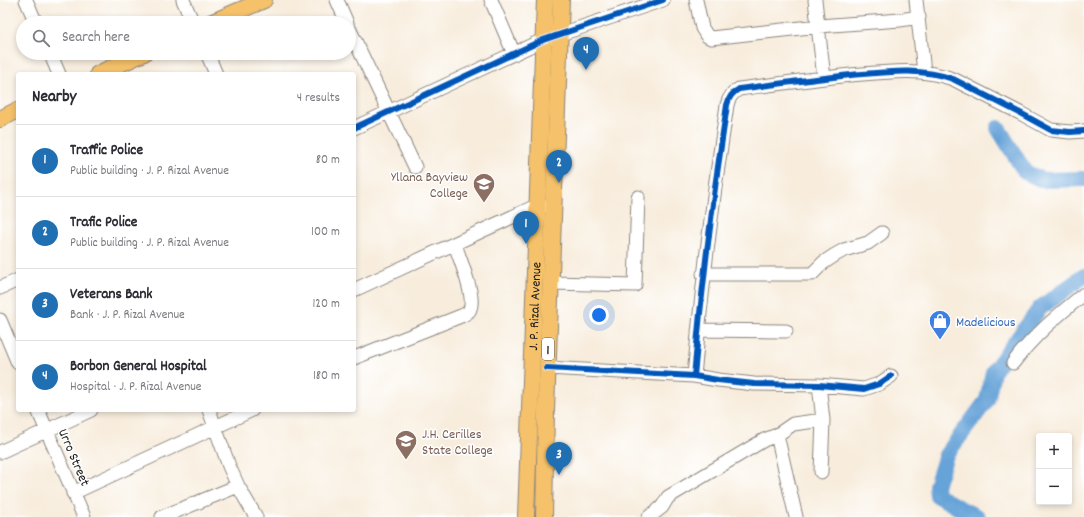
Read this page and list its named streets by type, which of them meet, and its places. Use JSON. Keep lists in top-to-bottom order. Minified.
{"streets":{"main road":["J. P. Rizal Avenue","1"],"street":["Urro Street"]},"places":{"school or university":["Yllana Bayview College","J.H. Cerilles State College"],"shop":["Madelicious"]},"page":{"search":"Search here","pins":["4","2","1","3"],"heading":["Nearby","4 results"],"list":[{"mark":"1","name":"Traffic Police","note":"Public building · J. P. Rizal Avenue","value":"80 m"},{"mark":"2","name":"Trafic Police","note":"Public building · J. P. Rizal Avenue","value":"100 m"},{"mark":"3","name":"Veterans Bank","note":"Bank · J. P. Rizal Avenue","value":"120 m"},{"mark":"4","name":"Borbon General Hospital","note":"Hospital · J. P. Rizal Avenue","value":"180 m"}],"map_buttons":["+","−"]}}
